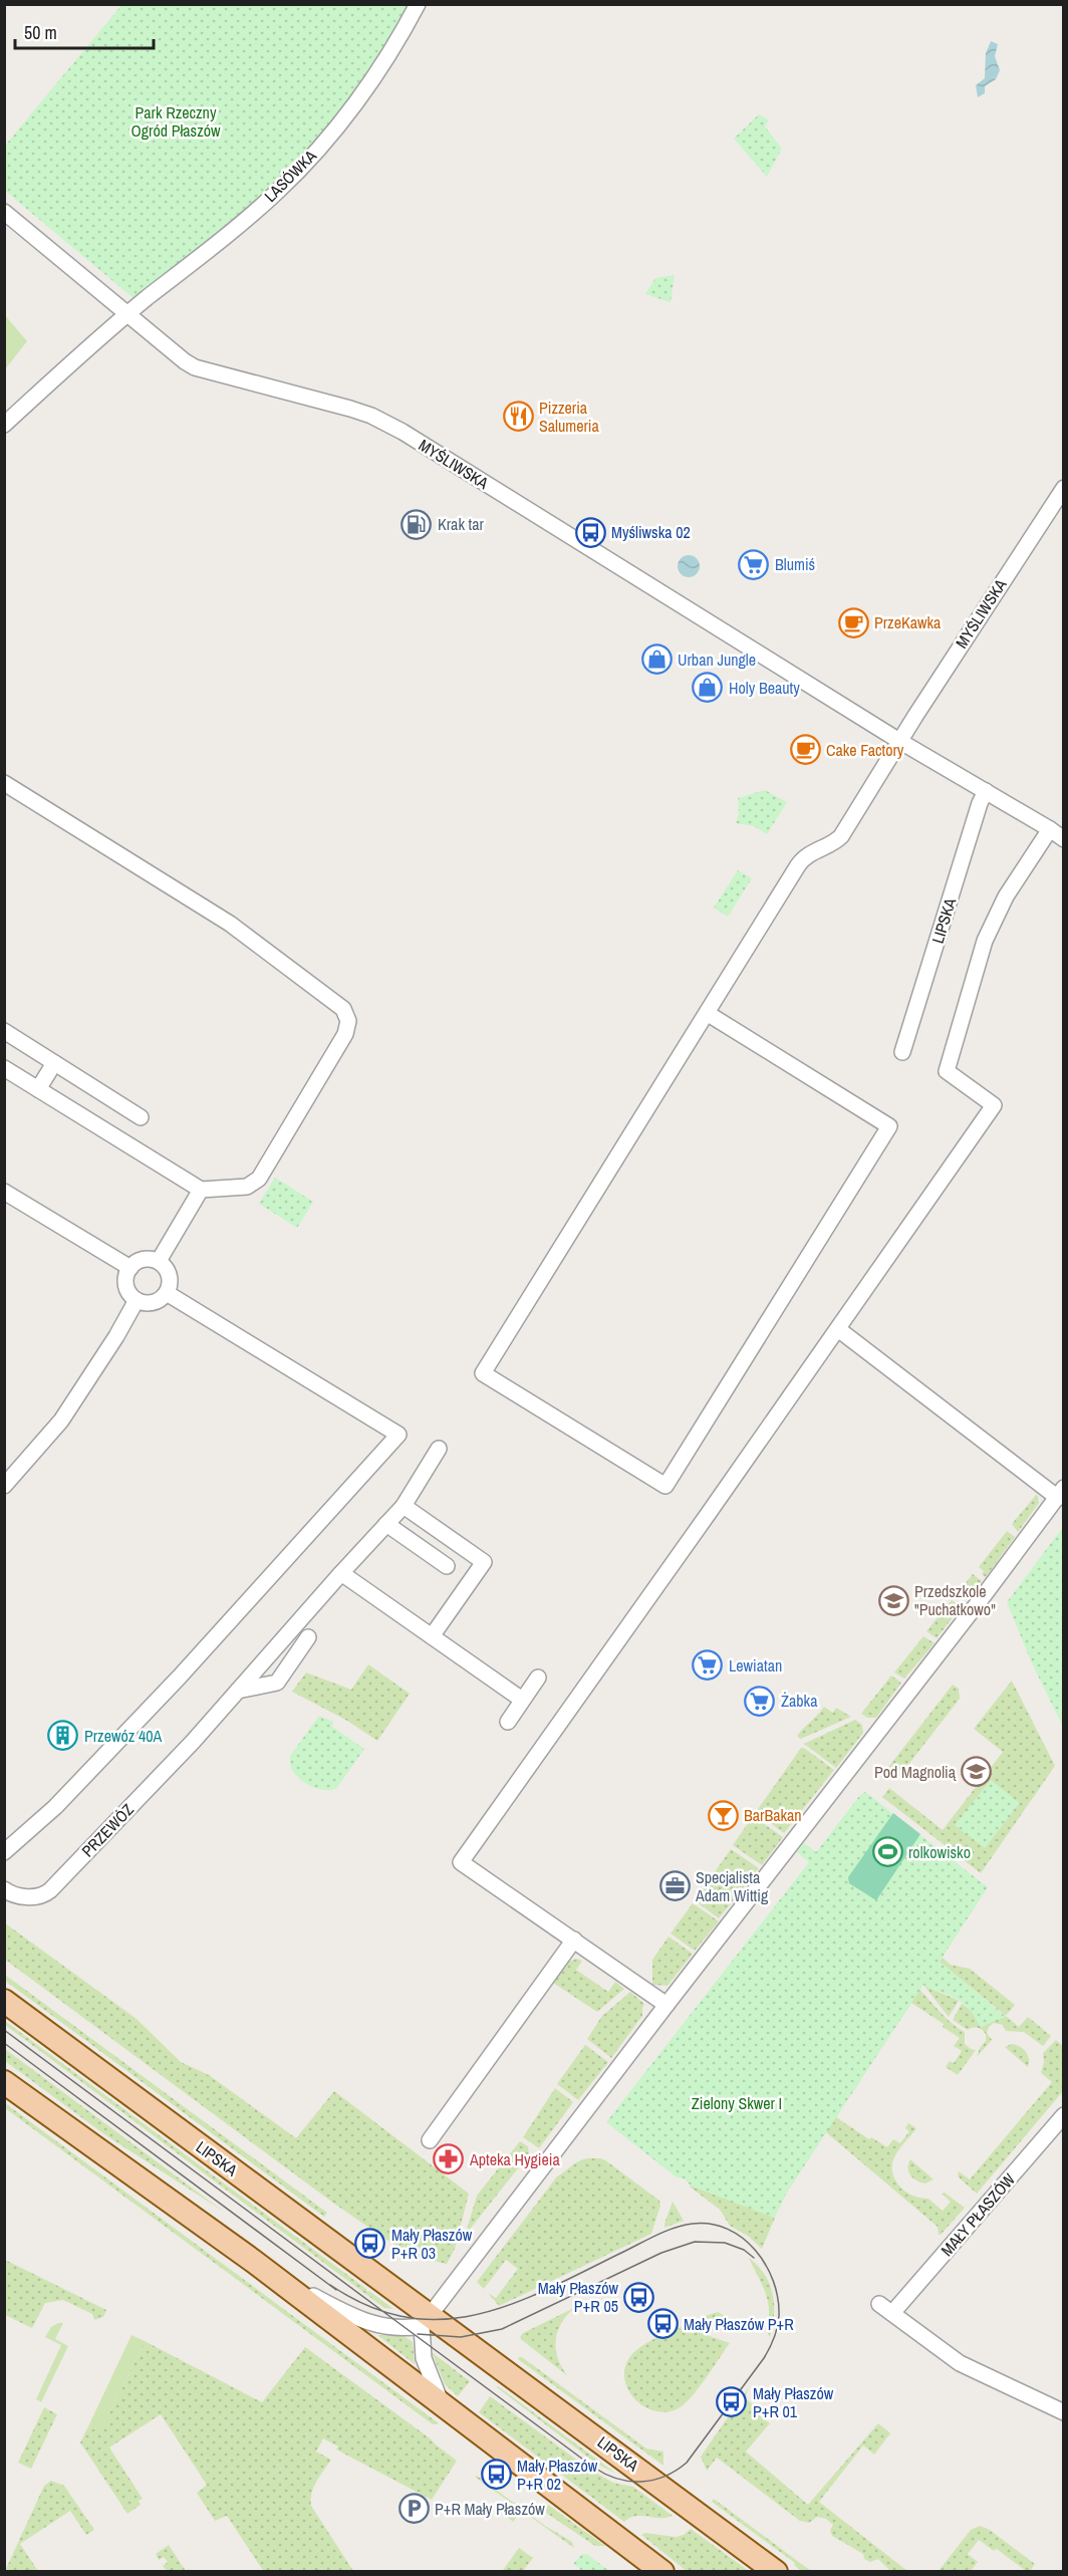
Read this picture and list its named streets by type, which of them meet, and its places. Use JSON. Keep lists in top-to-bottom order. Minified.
{"streets":{"main road":["LIPSKA"],"street":["LASÓWKA","MYŚLIWSKA","PRZEWÓZ","MAŁY PŁASZÓW"]},"crossings":[["LASÓWKA","MYŚLIWSKA"],["MYŚLIWSKA","LIPSKA"]],"parks":["Park Rzeczny Ogród Płaszów","Zielony Skwer I"],"places":{"restaurant":["Pizzeria Salumeria"],"fuel station":["Krak tar"],"bus stop":["Myśliwska 02","Mały Płaszów P+R 03","Mały Płaszów P+R 05","Mały Płaszów P+R","Mały Płaszów P+R 01","Mały Płaszów P+R 02"],"supermarket":["Blumiś","Lewiatan","Żabka"],"cafe":["PrzeKawka","Cake Factory"],"shop":["Urban Jungle","Holy Beauty"],"school or university":["Przedszkole \"Puchatkowo\"","Pod Magnolią"],"building":["Przewóz 40A"],"bar":["BarBakan"],"sports":["rolkowisko"],"office":["Specjalista Adam Wittig"],"pharmacy":["Apteka Hygieia"],"parking":["P+R Mały Płaszów"]},"scale_bar":"50 m"}
